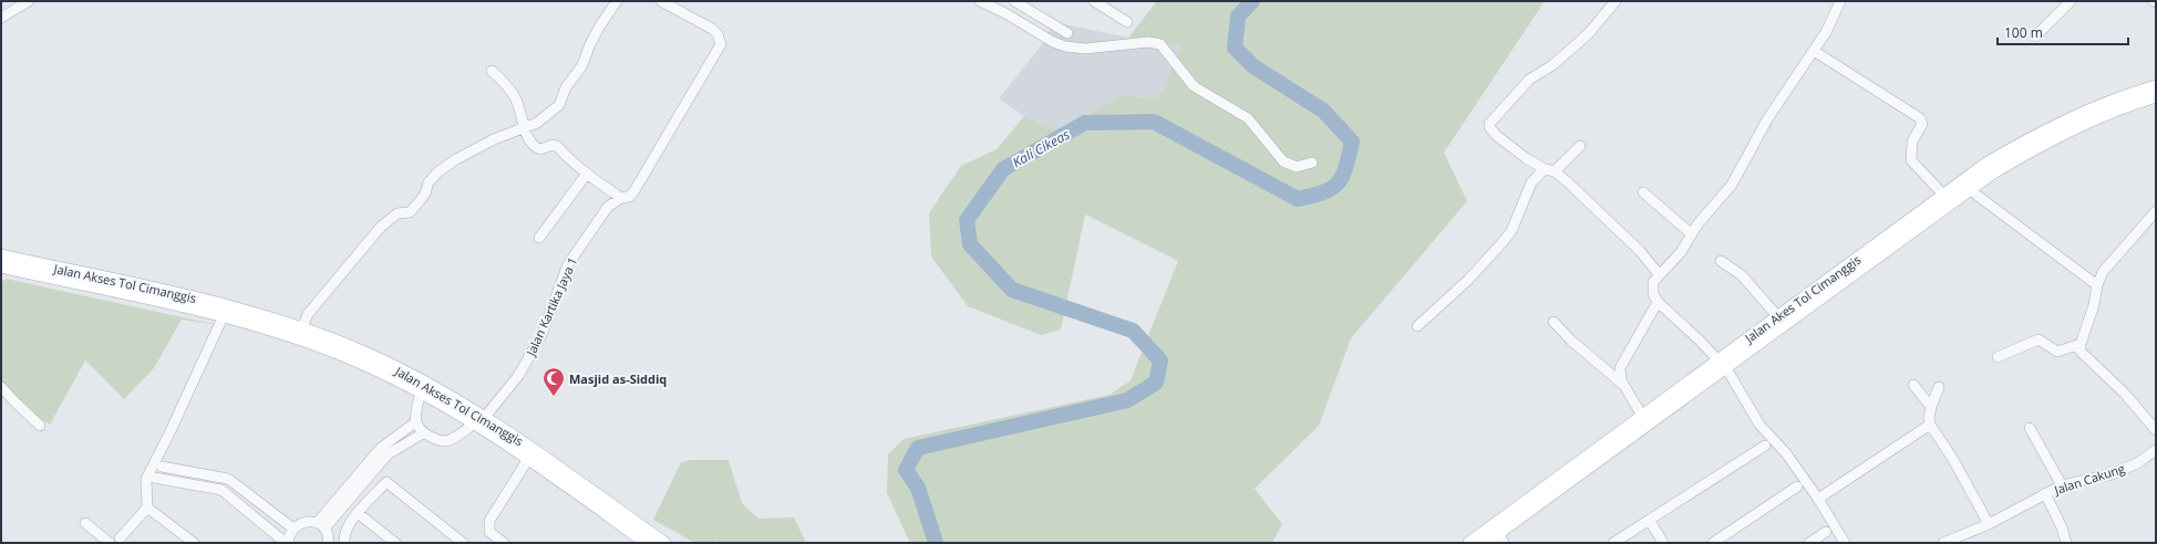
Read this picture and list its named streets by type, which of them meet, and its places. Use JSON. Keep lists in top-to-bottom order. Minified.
{"streets":{"main road":["Jalan Akses Tol Cimanggis","Jalan Akes Tol Cimanggis"],"street":["Jalan Kartika Jaya 1","Jalan Cakung"]},"crossings":[["Jalan Akses Tol Cimanggis","Jalan Kartika Jaya 1"]],"water":["Kali Cikeas"],"places":{"mosque":["Masjid as-Siddiq"]},"scale_bar":"100 m"}
